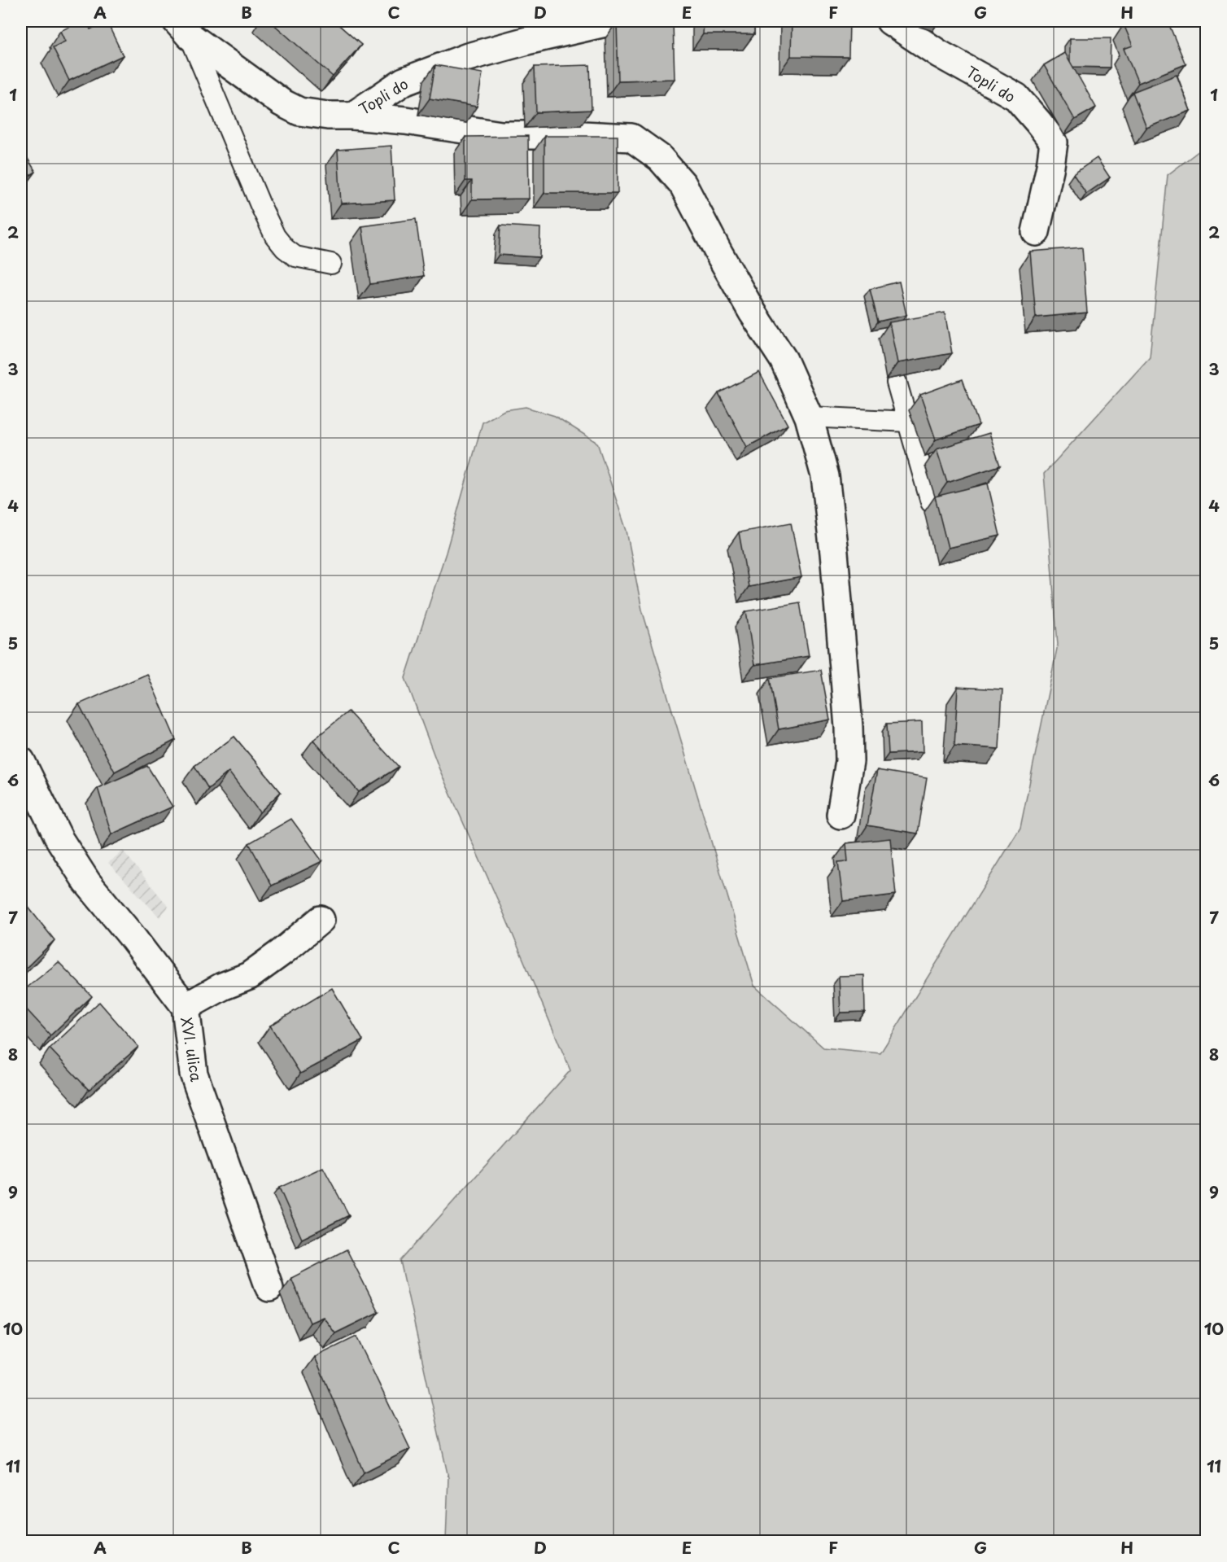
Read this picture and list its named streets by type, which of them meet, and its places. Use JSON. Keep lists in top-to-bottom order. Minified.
{"streets":{"street":["Topli do","XVI. ulica"]},"grid":{"columns":["A","B","C","D","E","F","G","H"],"rows":["1","2","3","4","5","6","7","8","9","10","11"]}}
